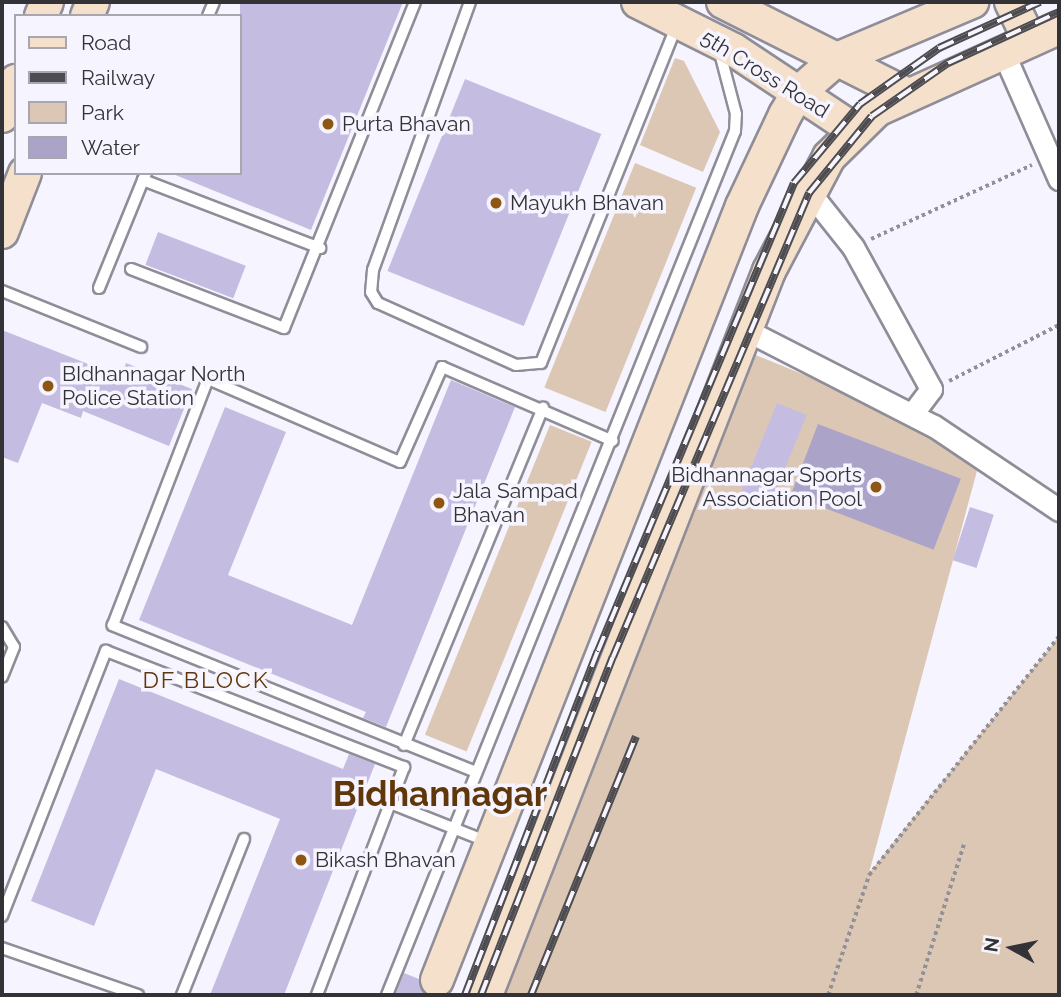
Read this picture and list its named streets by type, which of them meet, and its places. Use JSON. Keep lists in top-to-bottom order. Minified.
{"streets":{"main road":["5th Cross Road"]},"districts":["DF BLOCK","Bidhannagar"],"places":["Purta Bhavan","Mayukh Bhavan","BIdhannagar North Police Station","Bidhannagar Sports Association Pool","Jala Sampad Bhavan","Bikash Bhavan"],"legend":["Road","Railway","Park","Water"],"north":"left"}
